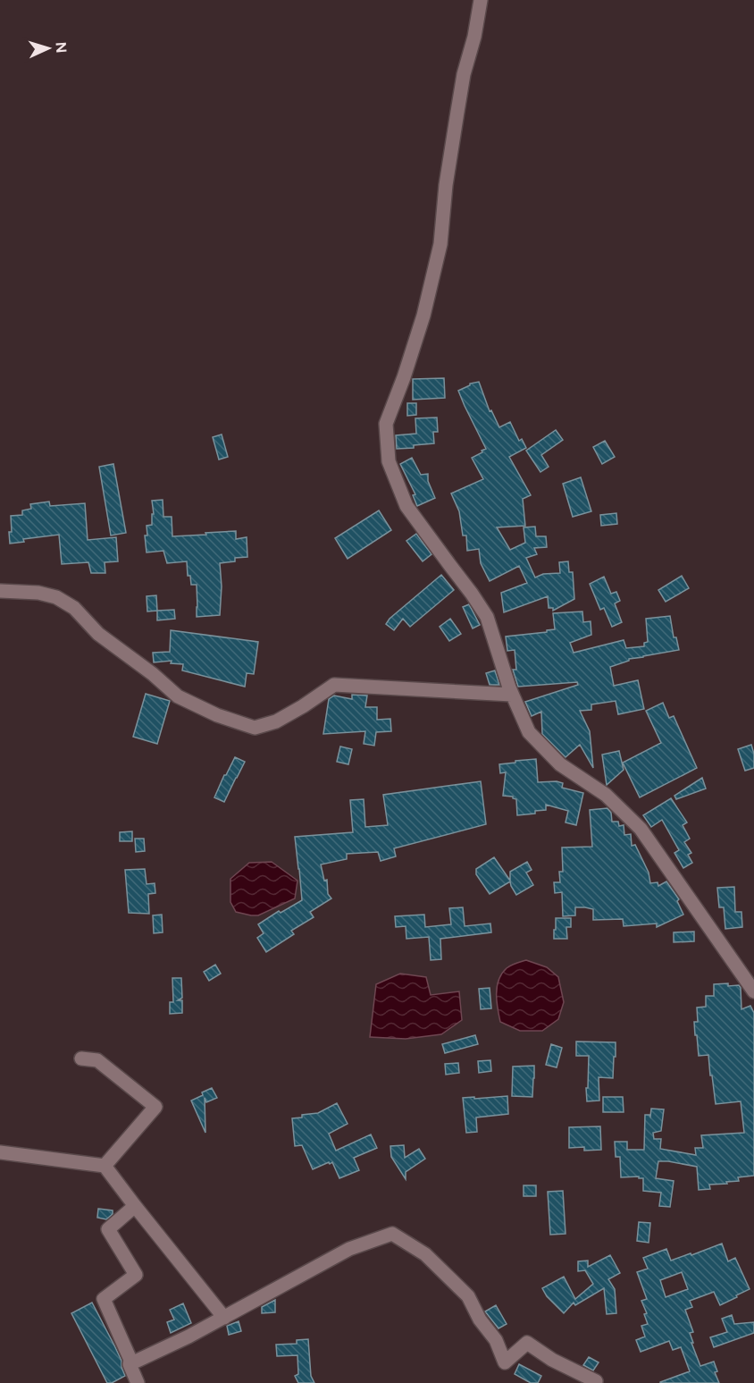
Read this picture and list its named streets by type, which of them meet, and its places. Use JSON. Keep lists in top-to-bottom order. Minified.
{"north":"right"}
